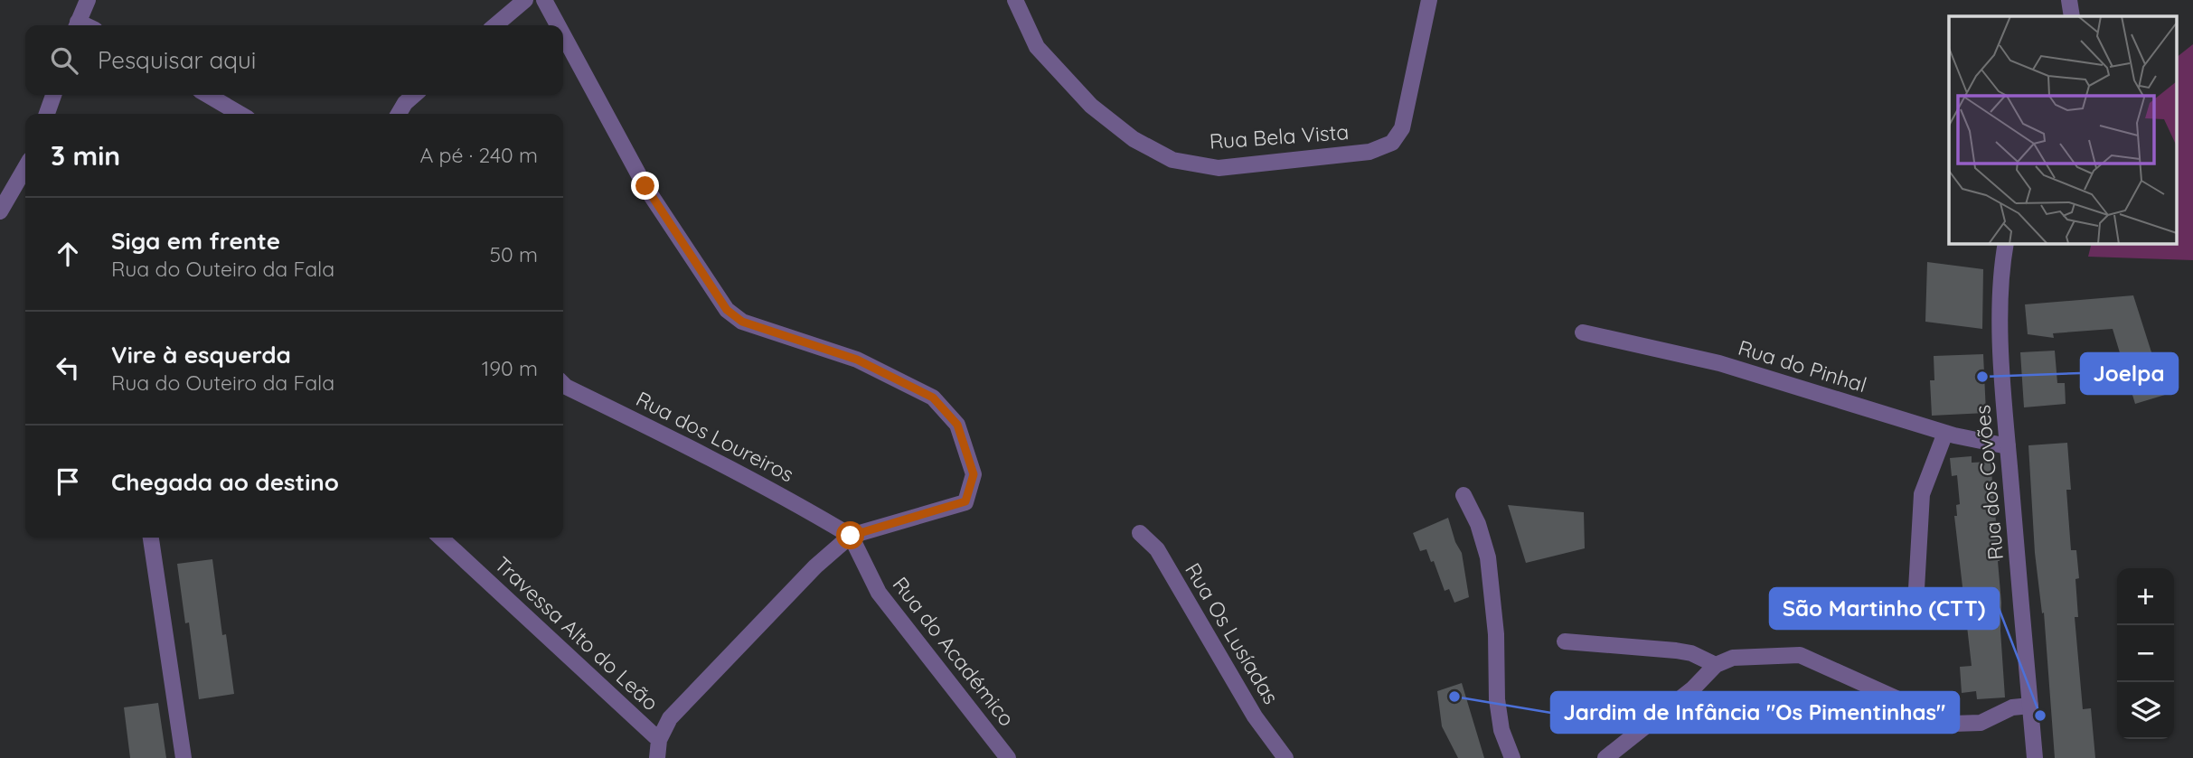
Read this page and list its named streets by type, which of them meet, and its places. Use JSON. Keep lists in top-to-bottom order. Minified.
{"streets":{"street":["Rua Bela Vista","Rua do Pinhal","Rua dos Loureiros","Rua dos Covões","Travessa Alto do Leão","Rua Os Lusíadas","Rua do Académico"]},"crossings":[["Rua do Pinhal","Rua dos Covões"],["Rua dos Loureiros","Rua do Académico"]],"places":["Joelpa","Jardim de Infância \"Os Pimentinhas\"","São Martinho (CTT)"],"page":{"search":"Pesquisar aqui","heading":["3 min","A pé · 240 m"],"list":[["Siga em frente","Rua do Outeiro da Fala","50 m"],["Vire à esquerda","Rua do Outeiro da Fala","190 m"],"Chegada ao destino"],"map_buttons":["+","−"]}}
